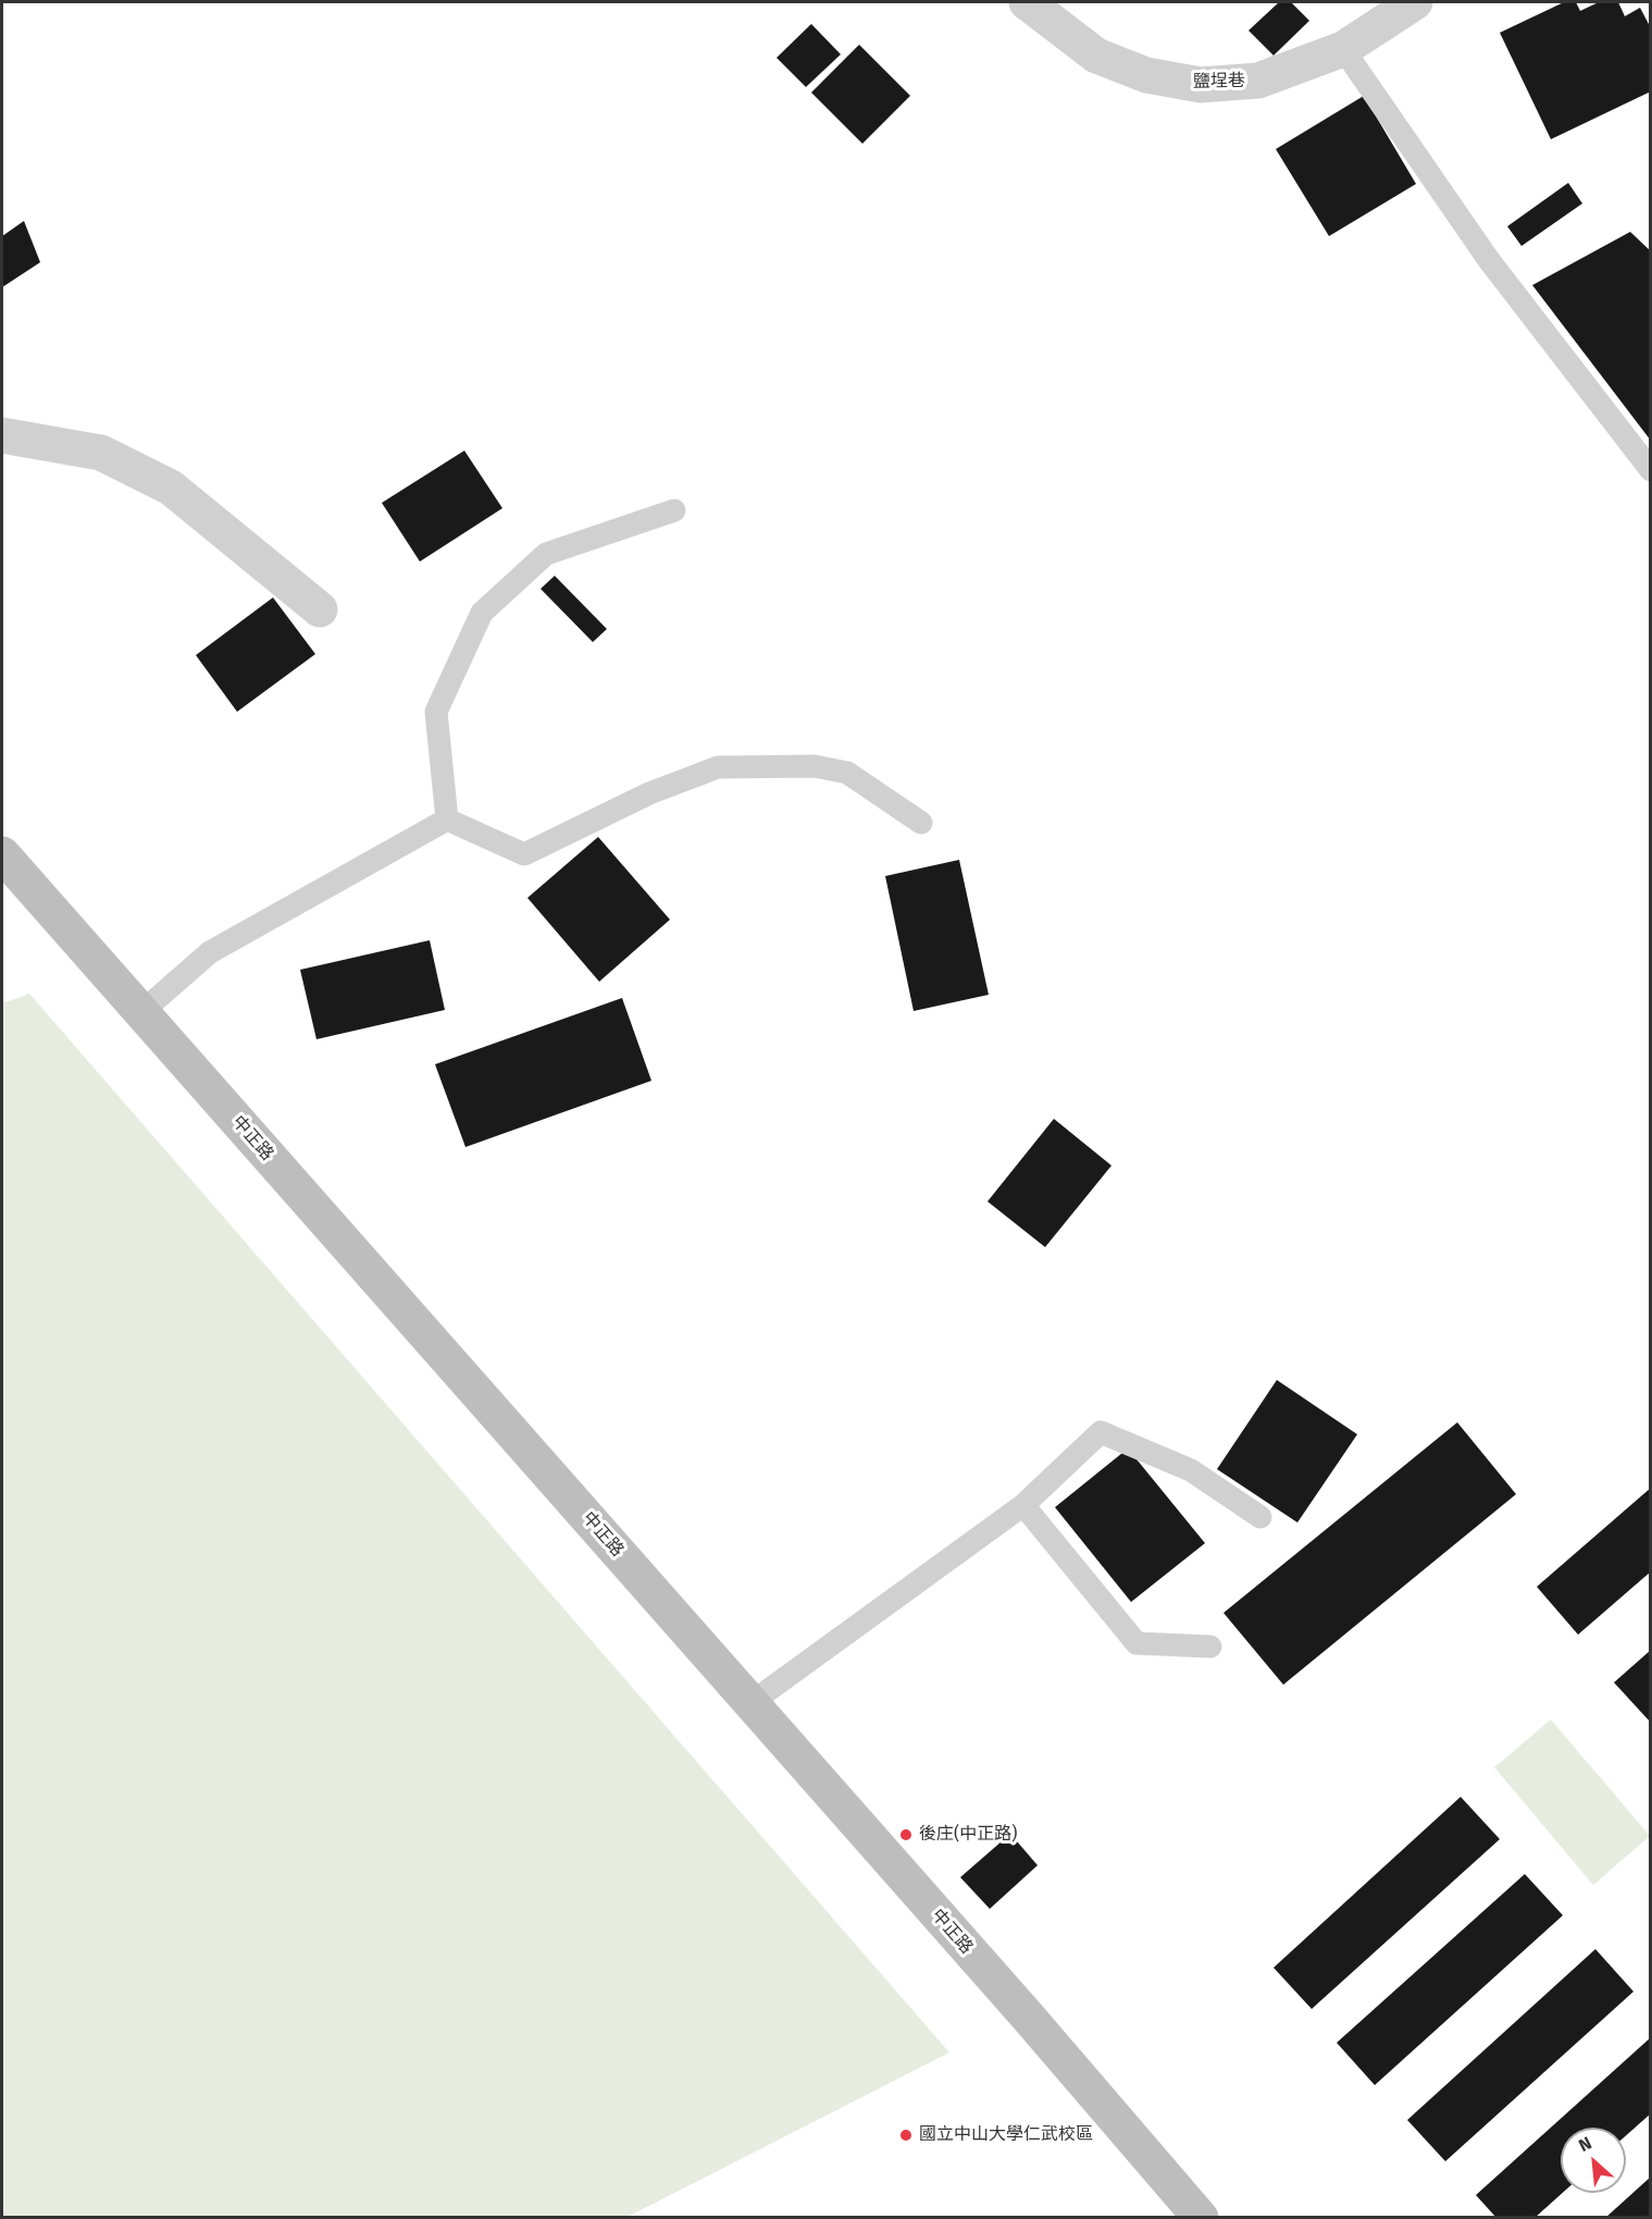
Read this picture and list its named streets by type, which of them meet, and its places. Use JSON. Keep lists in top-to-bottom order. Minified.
{"streets":{"main road":["中正路"],"street":["鹽埕巷"]},"places":["後庄(中正路)","國立中山大學仁武校區"],"north":"top left"}
